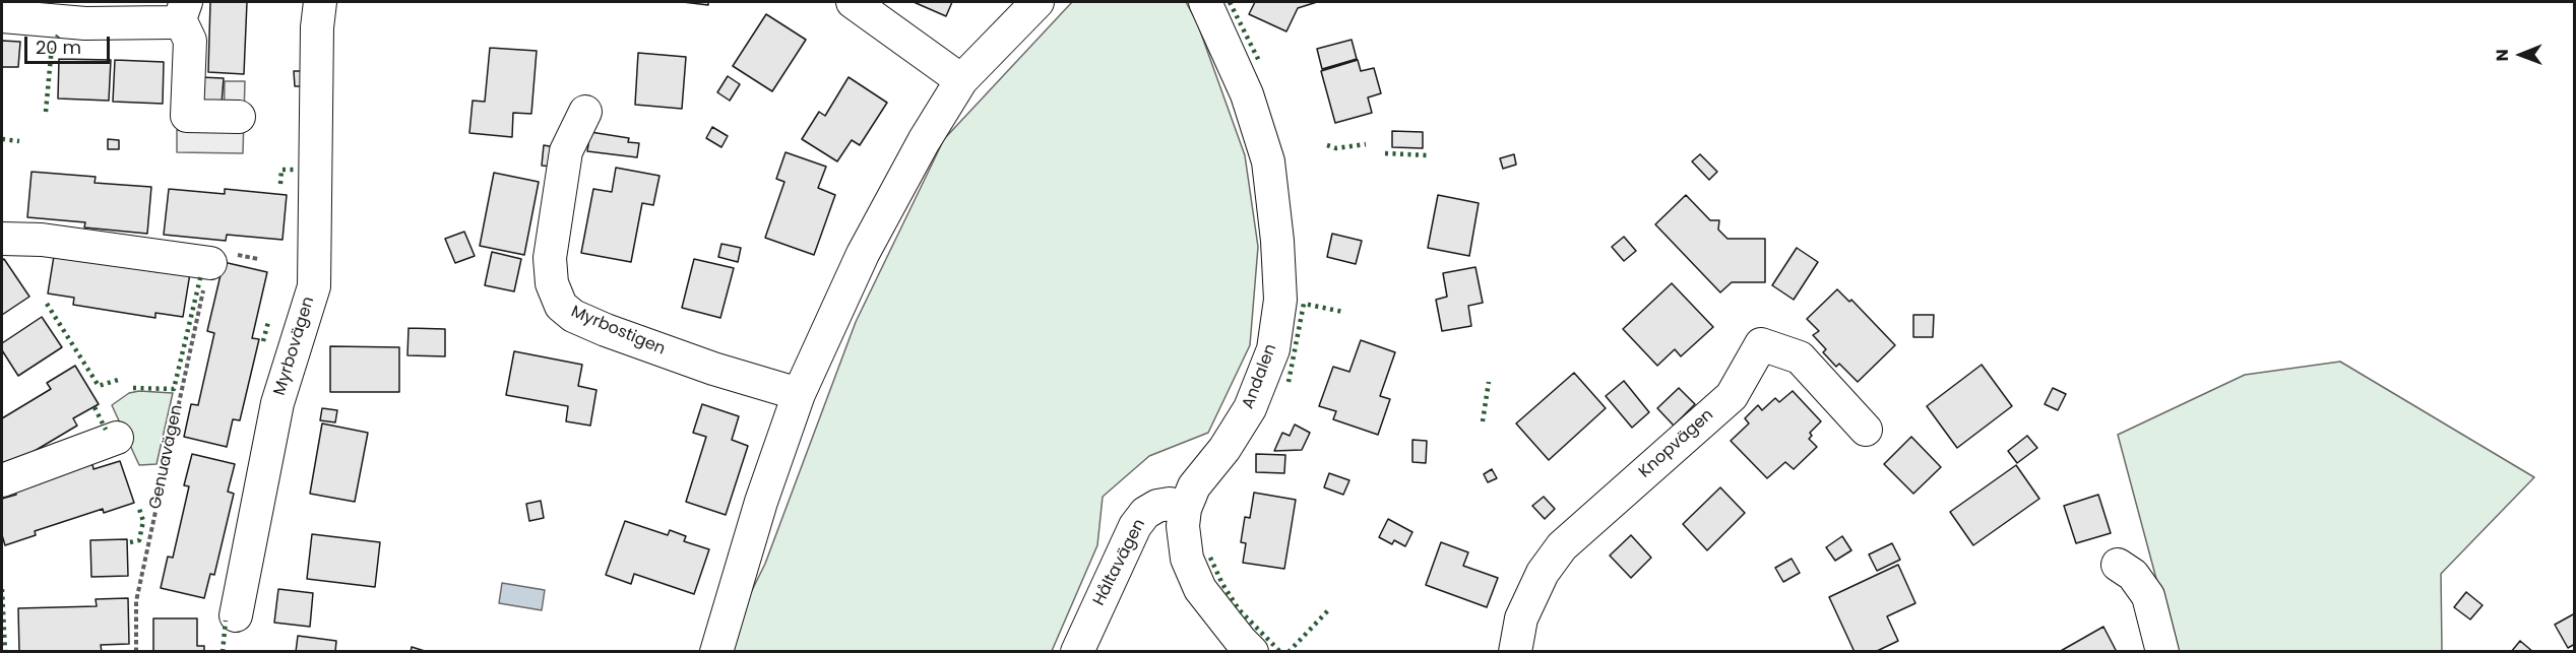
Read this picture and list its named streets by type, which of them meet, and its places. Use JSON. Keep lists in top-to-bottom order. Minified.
{"streets":{"street":["Myrbostigen","Myrbovägen","Andalen","Knopvägen","Håltavägen"],"path":["Genuavägen"]},"crossings":[["Andalen","Håltavägen"]],"scale_bar":"20 m","north":"left"}
